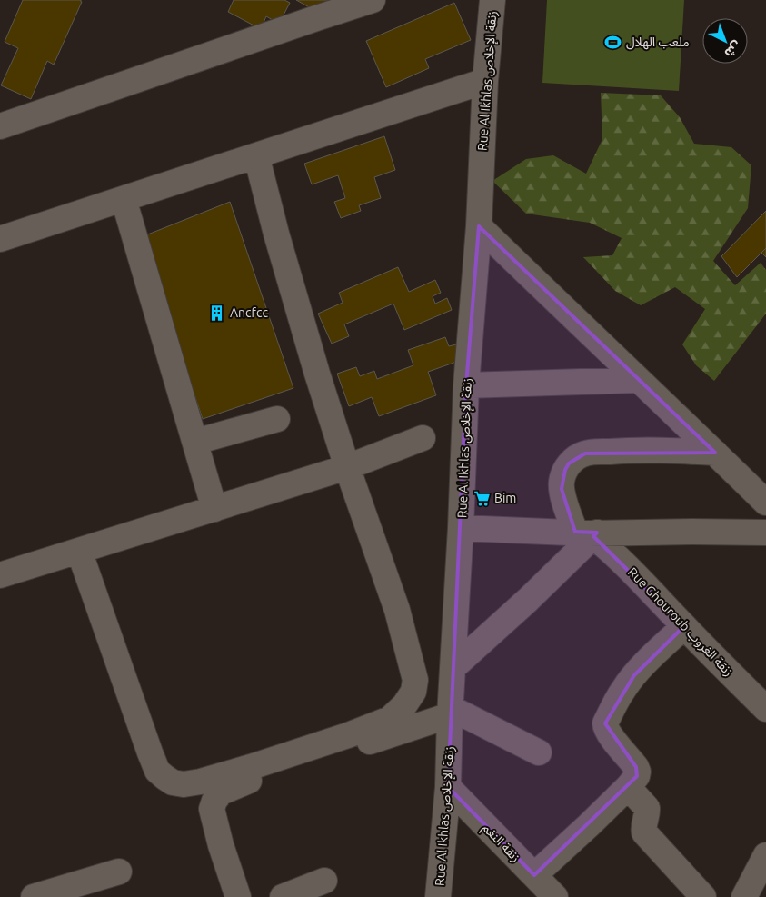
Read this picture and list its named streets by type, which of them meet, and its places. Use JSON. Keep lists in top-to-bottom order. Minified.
{"streets":{"street":["Rue Al Ikhlas زنقة الإخلاص","Rue Ghouroub زنقة الغروب","زنقة النغم"]},"crossings":[["Rue Al Ikhlas زنقة الإخلاص","زنقة النغم"]],"places":{"sports":["ملعب الهلال"],"building":["Ancfcc"],"supermarket":["Bim"]},"north":"bottom right"}
